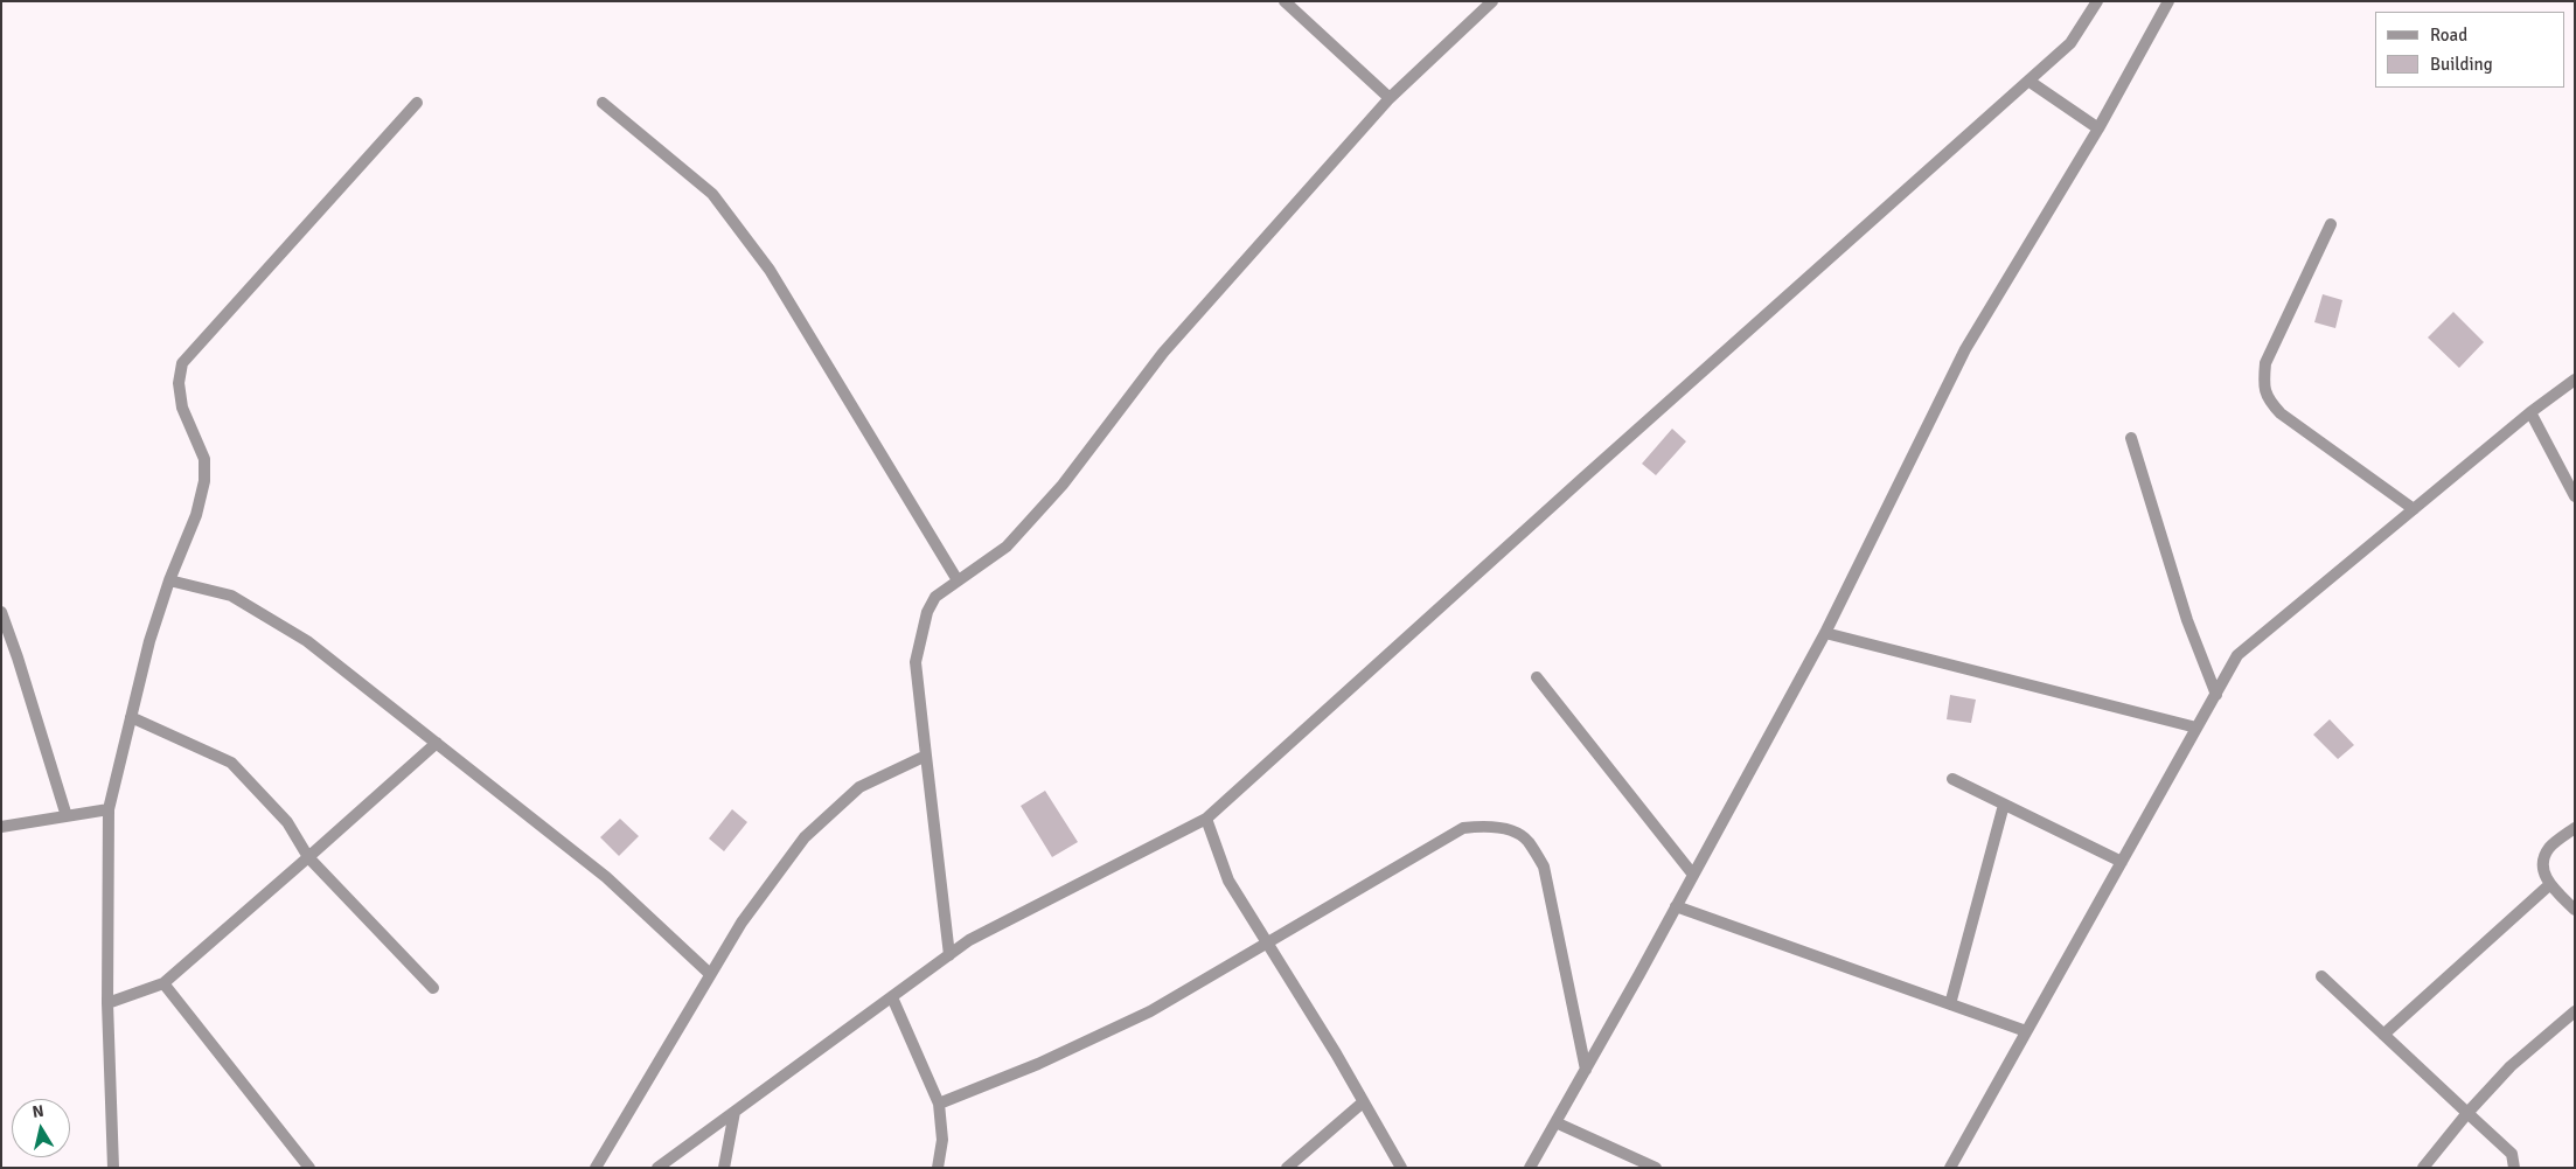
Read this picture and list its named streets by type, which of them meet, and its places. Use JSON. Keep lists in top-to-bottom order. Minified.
{"legend":["Road","Building"],"north":"top"}
